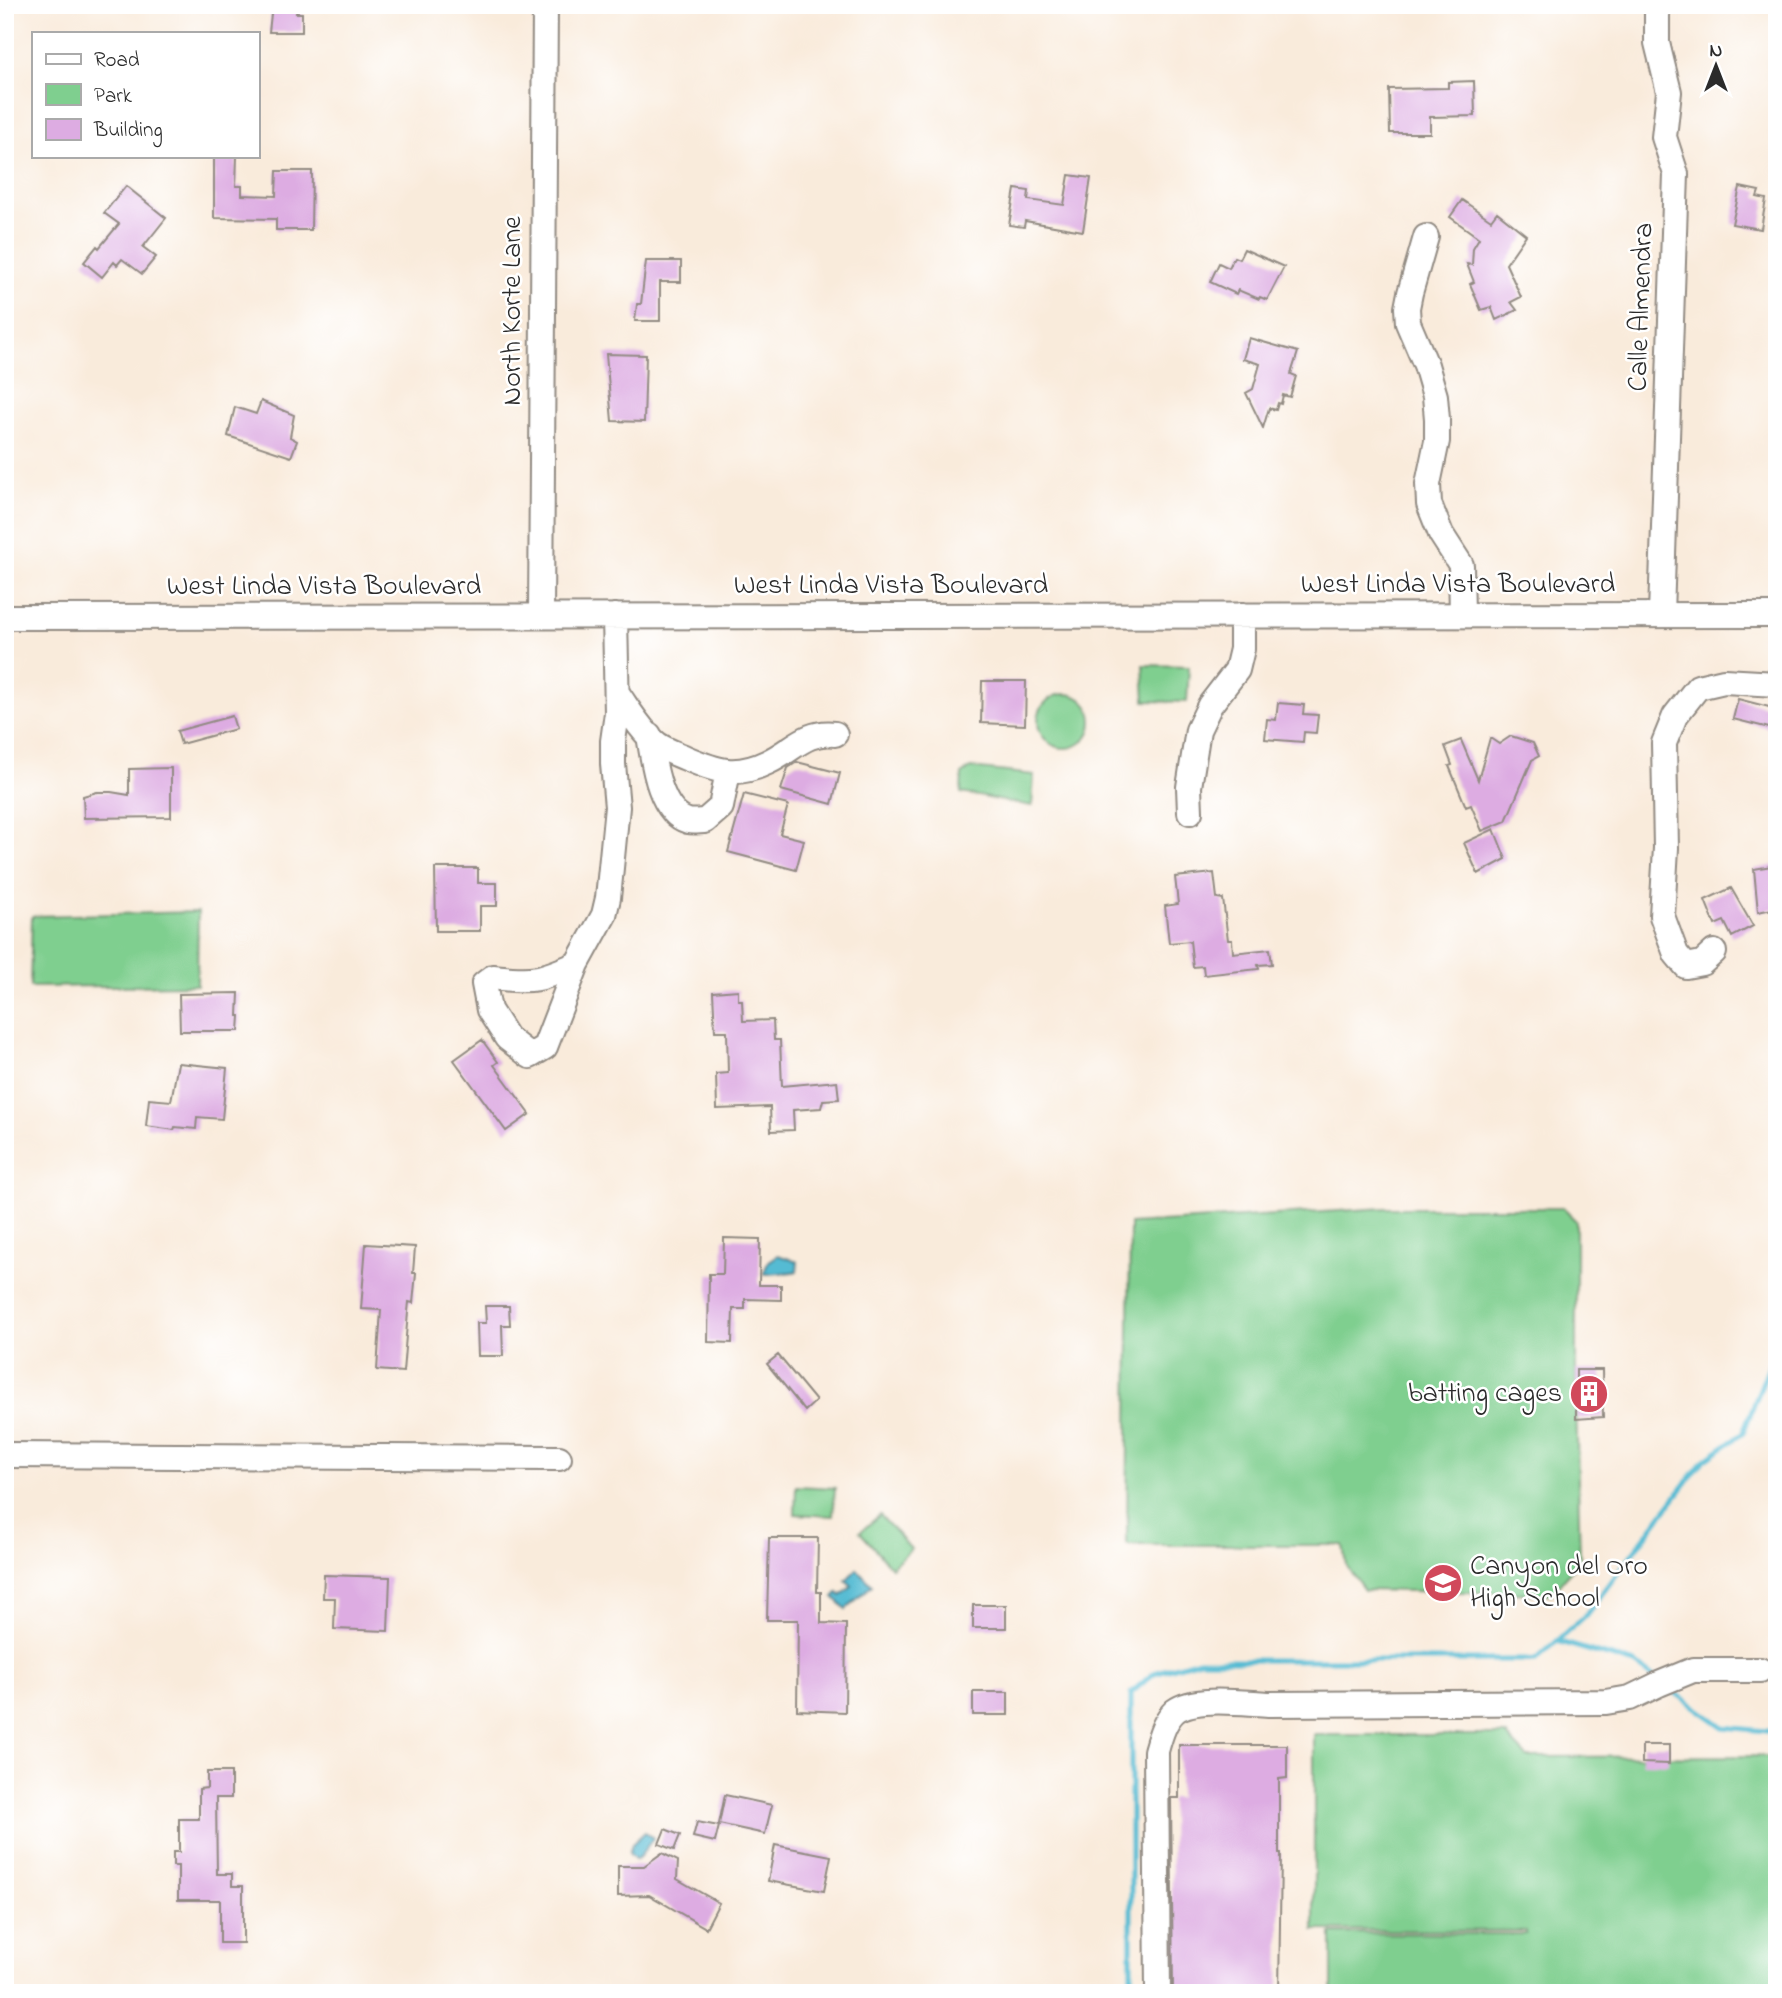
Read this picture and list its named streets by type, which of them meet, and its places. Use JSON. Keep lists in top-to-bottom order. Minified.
{"streets":{"street":["Calle Almendra","North Korte Lane","West Linda Vista Boulevard"]},"crossings":[["Calle Almendra","West Linda Vista Boulevard"],["North Korte Lane","West Linda Vista Boulevard"]],"places":{"building":["batting cages"],"school or university":["Canyon del Oro High School"]},"legend":["Road","Park","Building"],"north":"top"}
